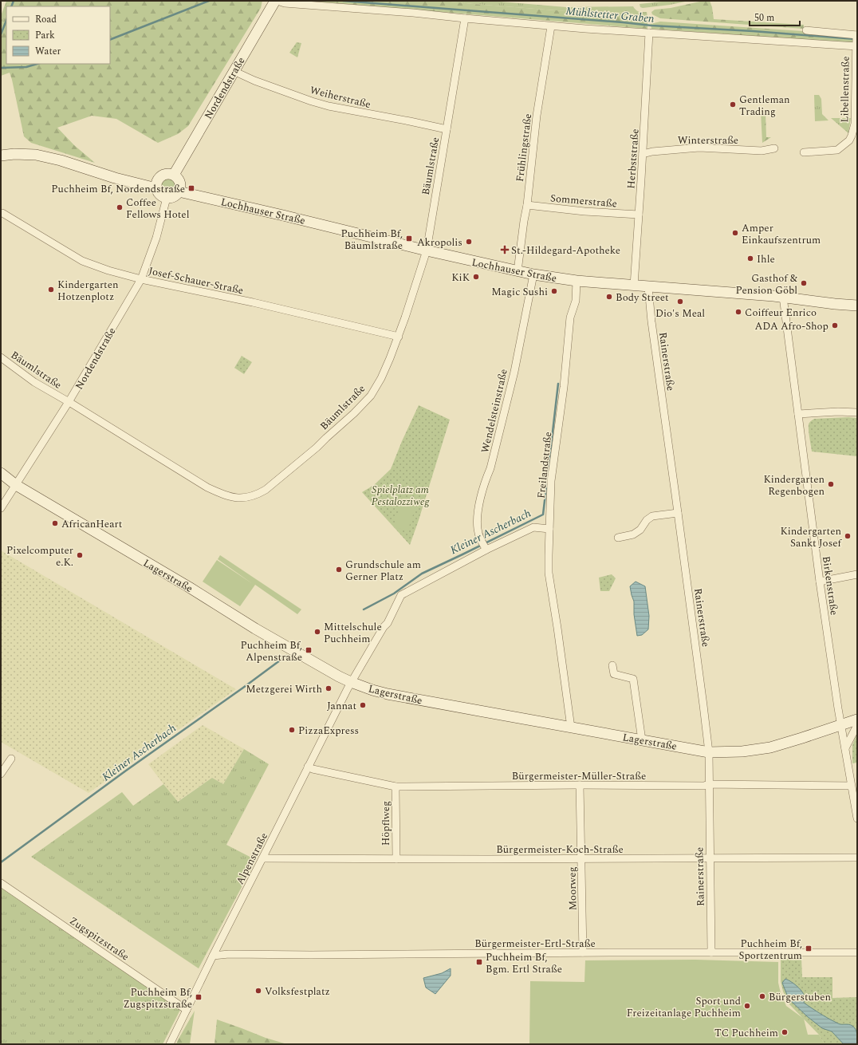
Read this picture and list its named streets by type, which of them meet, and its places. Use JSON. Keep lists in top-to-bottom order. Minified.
{"streets":{"street":["Nordendstraße","Libellenstraße","Weiherstraße","Winterstraße","Frühlingstraße","Herbststraße","Bäumlstraße","Sommerstraße","Lochhauser Straße","Josef-Schauer-Straße","Rainerstraße","Wendelsteinstraße","Freilandstraße","Lagerstraße","Birkenstraße","Bürgermeister-Müller-Straße","Höpflweg","Bürgermeister-Koch-Straße","Alpenstraße","Moorweg","Zugspitzstraße","Bürgermeister-Ertl-Straße"]},"crossings":[["Nordendstraße","Weiherstraße"],["Nordendstraße","Bäumlstraße"],["Nordendstraße","Lochhauser Straße"],["Nordendstraße","Josef-Schauer-Straße"],["Nordendstraße","Lagerstraße"],["Weiherstraße","Bäumlstraße"],["Winterstraße","Herbststraße"],["Frühlingstraße","Sommerstraße"],["Frühlingstraße","Lochhauser Straße"],["Herbststraße","Sommerstraße"],["Herbststraße","Lochhauser Straße"],["Bäumlstraße","Lochhauser Straße"],["Bäumlstraße","Josef-Schauer-Straße"],["Lochhauser Straße","Rainerstraße"],["Lochhauser Straße","Wendelsteinstraße"],["Lochhauser Straße","Freilandstraße"],["Lochhauser Straße","Birkenstraße"],["Rainerstraße","Lagerstraße"],["Rainerstraße","Bürgermeister-Müller-Straße"],["Rainerstraße","Bürgermeister-Koch-Straße"],["Rainerstraße","Bürgermeister-Ertl-Straße"],["Wendelsteinstraße","Alpenstraße"],["Freilandstraße","Lagerstraße"],["Freilandstraße","Alpenstraße"],["Lagerstraße","Birkenstraße"],["Lagerstraße","Alpenstraße"],["Birkenstraße","Bürgermeister-Müller-Straße"],["Bürgermeister-Müller-Straße","Höpflweg"],["Bürgermeister-Müller-Straße","Alpenstraße"],["Bürgermeister-Müller-Straße","Moorweg"],["Höpflweg","Bürgermeister-Koch-Straße"],["Bürgermeister-Koch-Straße","Alpenstraße"],["Bürgermeister-Koch-Straße","Moorweg"],["Alpenstraße","Zugspitzstraße"],["Alpenstraße","Bürgermeister-Ertl-Straße"],["Moorweg","Bürgermeister-Ertl-Straße"]],"water":["Mühlstetter Graben","Kleiner Ascherbach"],"parks":["Spielplatz am Pestalozziweg"],"places":{"other":["Gentleman Trading","Coffee Fellows Hotel","Amper Einkaufszentrum","Akropolis","Ihle","KiK","Gasthof & Pension Göbl","Kindergarten Hotzenplotz","Magic Sushi","Body Street","Dio's Meal","Coiffeur Enrico","ADA Afro-Shop","Kindergarten Regenbogen","AfricanHeart","Kindergarten Sankt Josef","Pixelcomputer e.K.","Grundschule am Gerner Platz","Mittelschule Puchheim","Metzgerei Wirth","Jannat","PizzaExpress","Volksfestplatz","Bürgerstuben","Sport und Freizeitanlage Puchheim","TC Puchheim"],"transit":["Puchheim Bf, Nordendstraße","Puchheim Bf, Bäumlstraße","Puchheim Bf, Alpenstraße","Puchheim Bf, Sportzentrum","Puchheim Bf, Bgm. Ertl Straße","Puchheim Bf, Zugspitzstraße"],"health":["St.-Hildegard-Apotheke"]},"legend":["Road","Park","Water"],"scale_bar":"50 m"}
